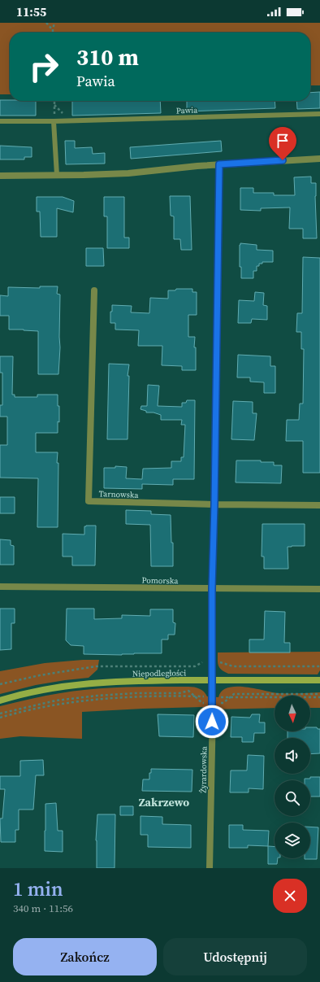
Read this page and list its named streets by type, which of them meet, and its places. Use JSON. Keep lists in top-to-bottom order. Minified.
{"streets":{"street":["Tarnowska","Pomorska","Niepodległości","Żyrardowska"],"lane":["Pawia"]},"crossings":[["Tarnowska","Żyrardowska"],["Pomorska","Żyrardowska"],["Niepodległości","Żyrardowska"]],"districts":["Zakrzewo"],"north":"bottom","page":{"status":"11:55","turn":["310 m","Pawia"],"heading":["1 min","340 m · 11:56"],"buttons":["Zakończ","Udostępnij"]}}
